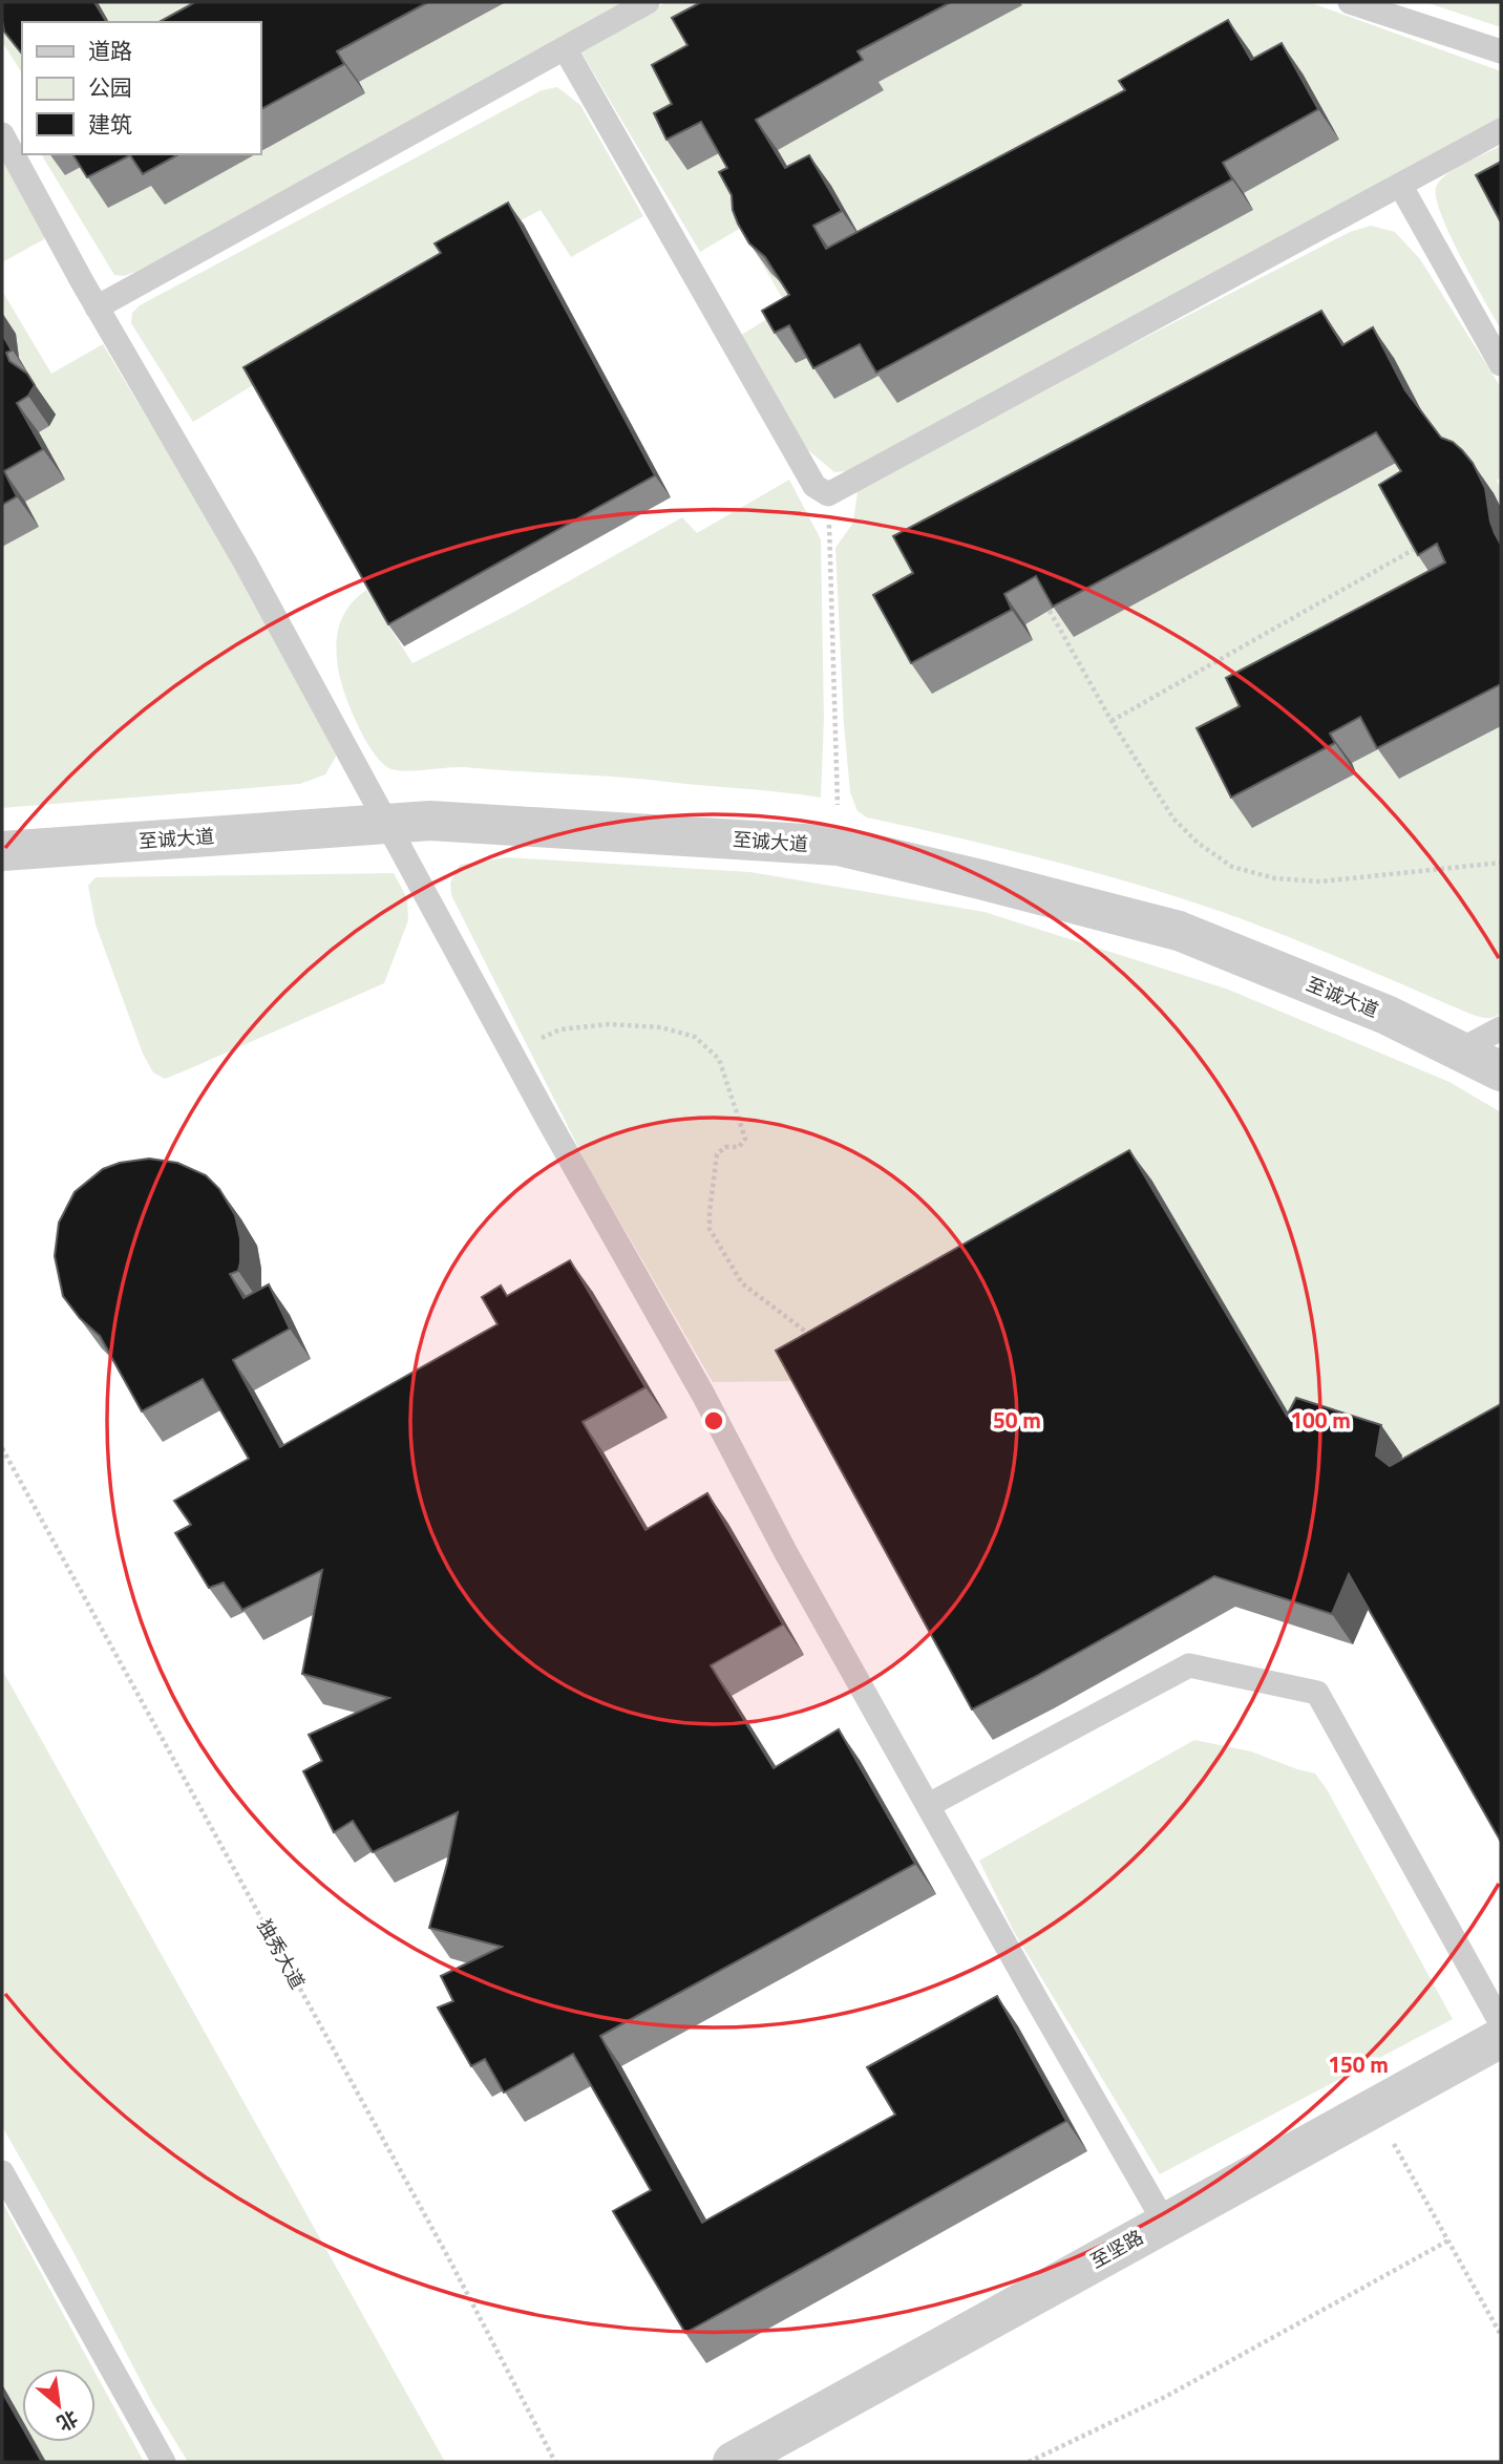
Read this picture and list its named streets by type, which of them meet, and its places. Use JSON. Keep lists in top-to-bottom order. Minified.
{"streets":{"street":["至诚大道","至坚路"],"path":["独秀大道"]},"legend":["道路","公园","建筑"],"north":"bottom right","rings":["50 m","100 m","150 m"]}
